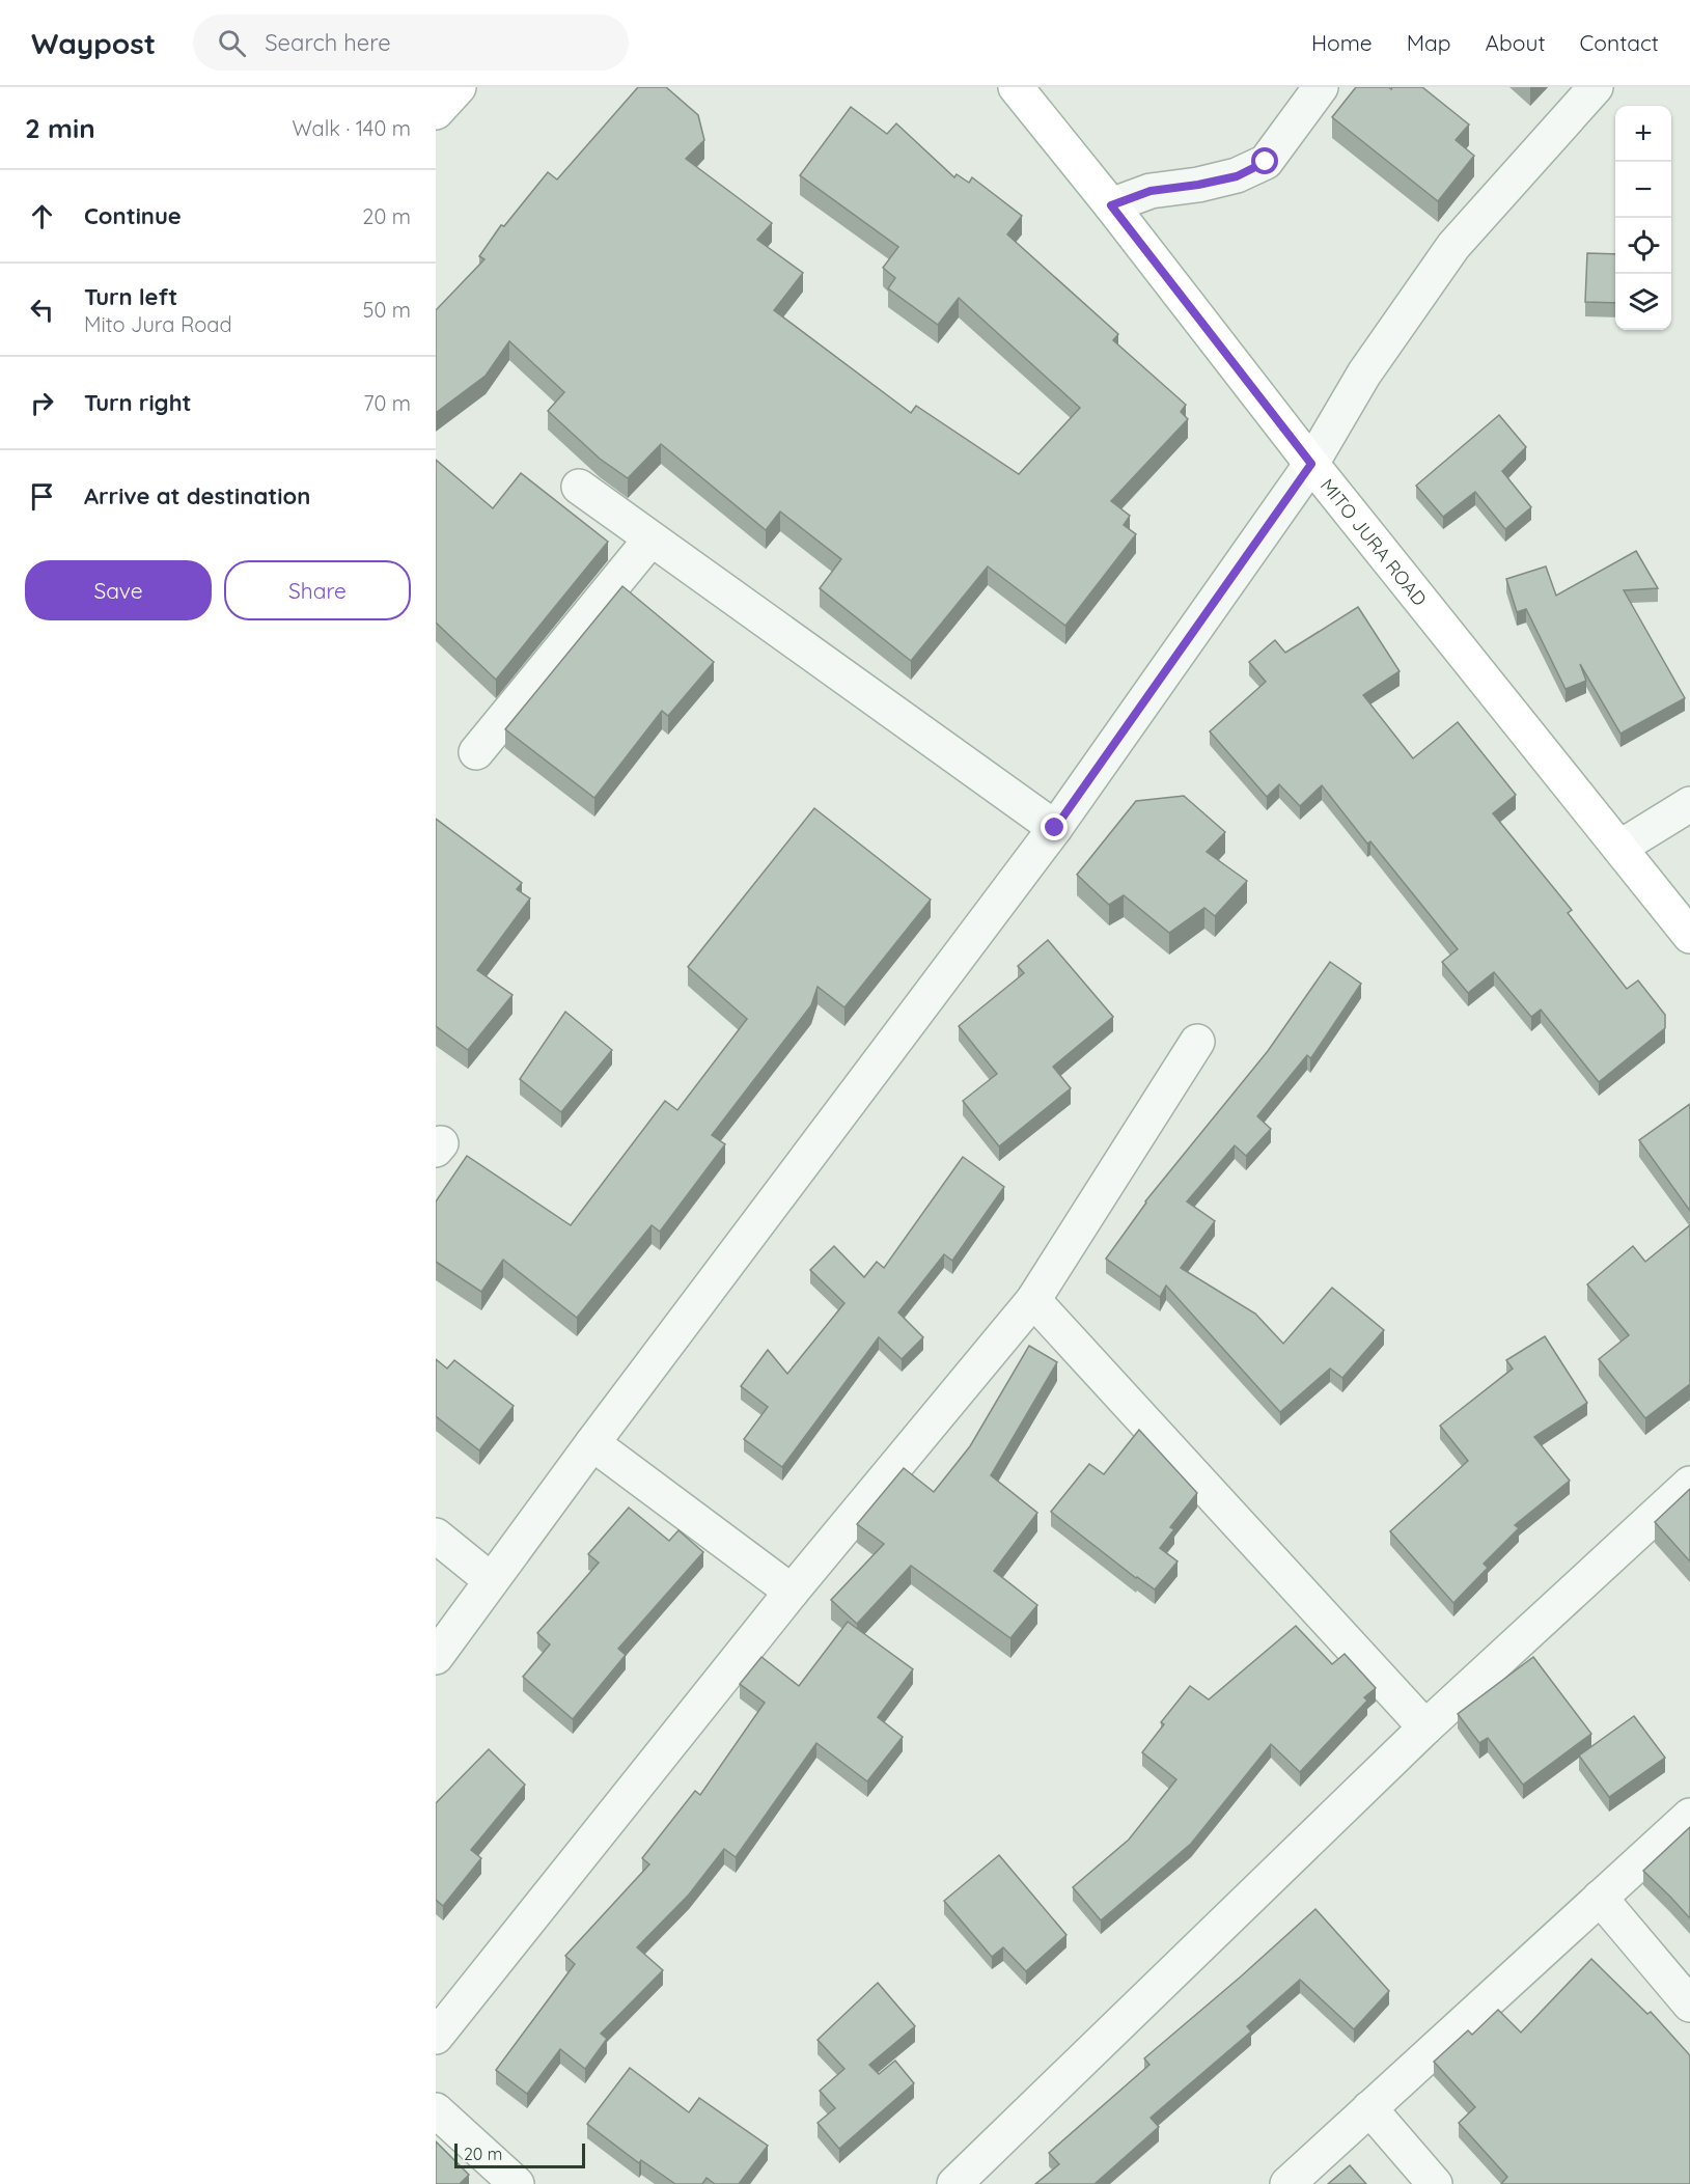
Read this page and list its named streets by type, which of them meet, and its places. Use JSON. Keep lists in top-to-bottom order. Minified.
{"streets":{"main road":["MITO JURA ROAD"]},"scale_bar":"20 m","page":{"header":"Waypost","search":"Search here","nav":["Home","Map","About","Contact"],"heading":["2 min","Walk · 140 m"],"map_buttons":["+","−"],"list":[["Continue","20 m"],["Turn left","Mito Jura Road","50 m"],["Turn right","70 m"],"Arrive at destination"],"buttons":["Save","Share"],"scale":"20 m"}}
